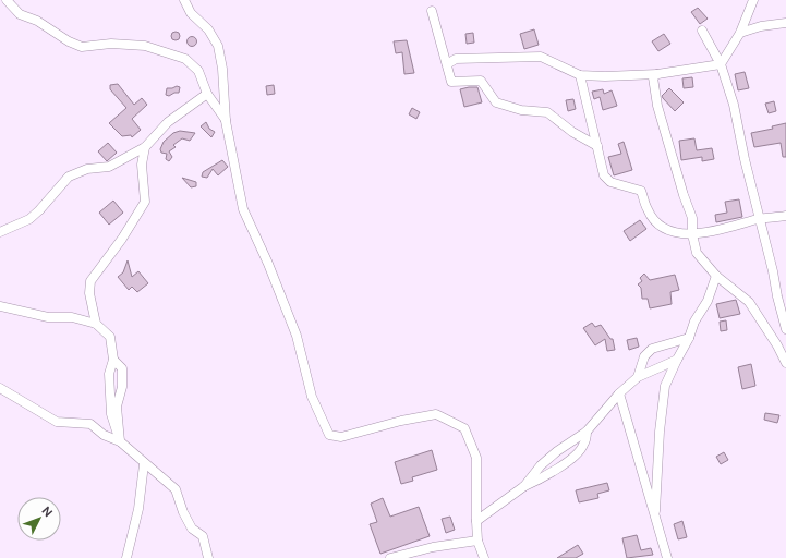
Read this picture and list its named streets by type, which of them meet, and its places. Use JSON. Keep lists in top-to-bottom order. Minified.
{"north":"top right"}
